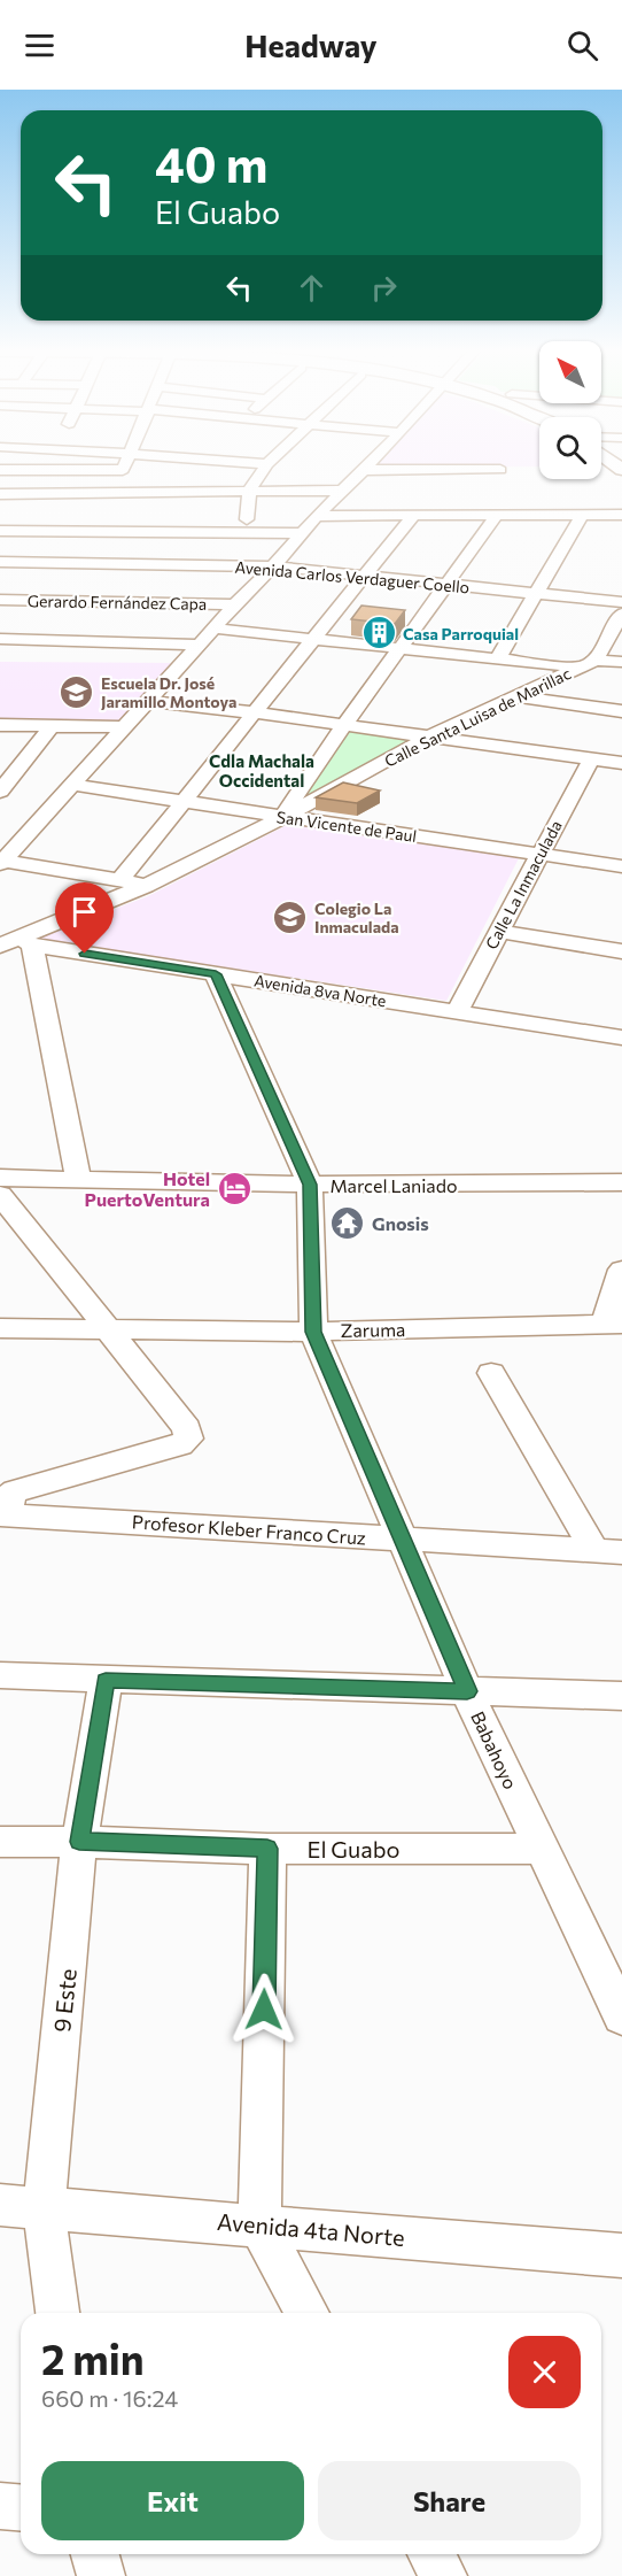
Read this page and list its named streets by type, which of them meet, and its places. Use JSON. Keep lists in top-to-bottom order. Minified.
{"streets":{"street":["Avenida Carlos Verdaguer Coello","Gerardo Fernández Capa","Calle Santa Luisa de Marillac","San Vicente de Paul","Calle La Inmaculada","Avenida 8va Norte","Marcel Laniado","Zaruma","Profesor Kleber Franco Cruz","Babahoyo","El Guabo","9 Este","Avenida 4ta Norte"]},"crossings":[["Calle Santa Luisa de Marillac","San Vicente de Paul"],["Calle Santa Luisa de Marillac","Avenida 8va Norte"],["San Vicente de Paul","Calle La Inmaculada"],["Calle La Inmaculada","Avenida 8va Norte"],["Avenida 8va Norte","Babahoyo"],["Marcel Laniado","Babahoyo"],["Zaruma","Babahoyo"],["Profesor Kleber Franco Cruz","Babahoyo"],["Babahoyo","El Guabo"],["El Guabo","9 Este"],["9 Este","Avenida 4ta Norte"]],"districts":["Cdla Machala Occidental"],"places":{"building":["Casa Parroquial"],"school or university":["Escuela Dr. José Jaramillo Montoya","Colegio La Inmaculada"],"hotel":["Hotel PuertoVentura"],"temple":["Gnosis"]},"north":"top left","page":{"header":"Headway","turn":["40 m","El Guabo"],"heading":["2 min","660 m · 16:24"],"buttons":["Exit","Share"]}}
